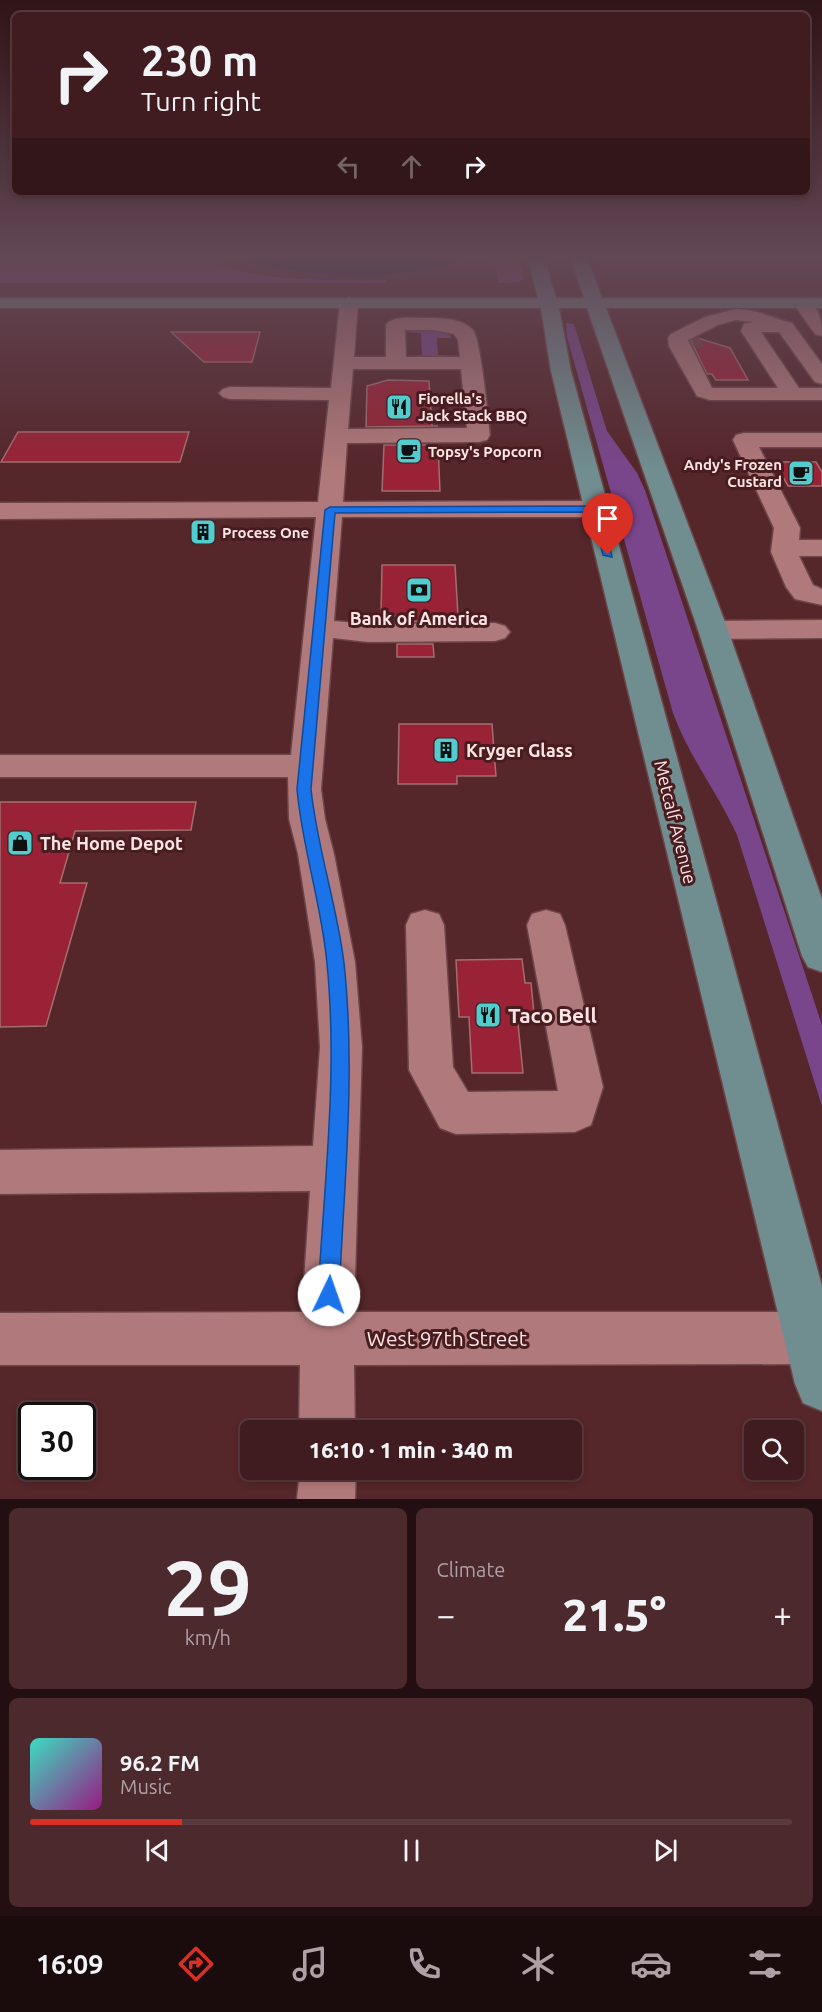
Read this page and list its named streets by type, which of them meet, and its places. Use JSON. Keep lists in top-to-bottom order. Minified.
{"streets":{"main road":["Metcalf Avenue"],"street":["West 97th Street"]},"crossings":[["Metcalf Avenue","West 97th Street"]],"places":{"restaurant":["Fiorella's Jack Stack BBQ","Taco Bell"],"cafe":["Topsy's Popcorn","Andy's Frozen Custard"],"building":["Process One","Kryger Glass"],"bank":["Bank of America"],"shop":["The Home Depot"]},"page":{"turn":["230 m","Turn right"],"limit":"30","trip":"16:10 · 1 min · 340 m","tile":[["29","km/h"],"Climate"],"heat":["−","21.5°","+"],"song":["96.2 FM","Music"],"tabs":"16:09"}}
